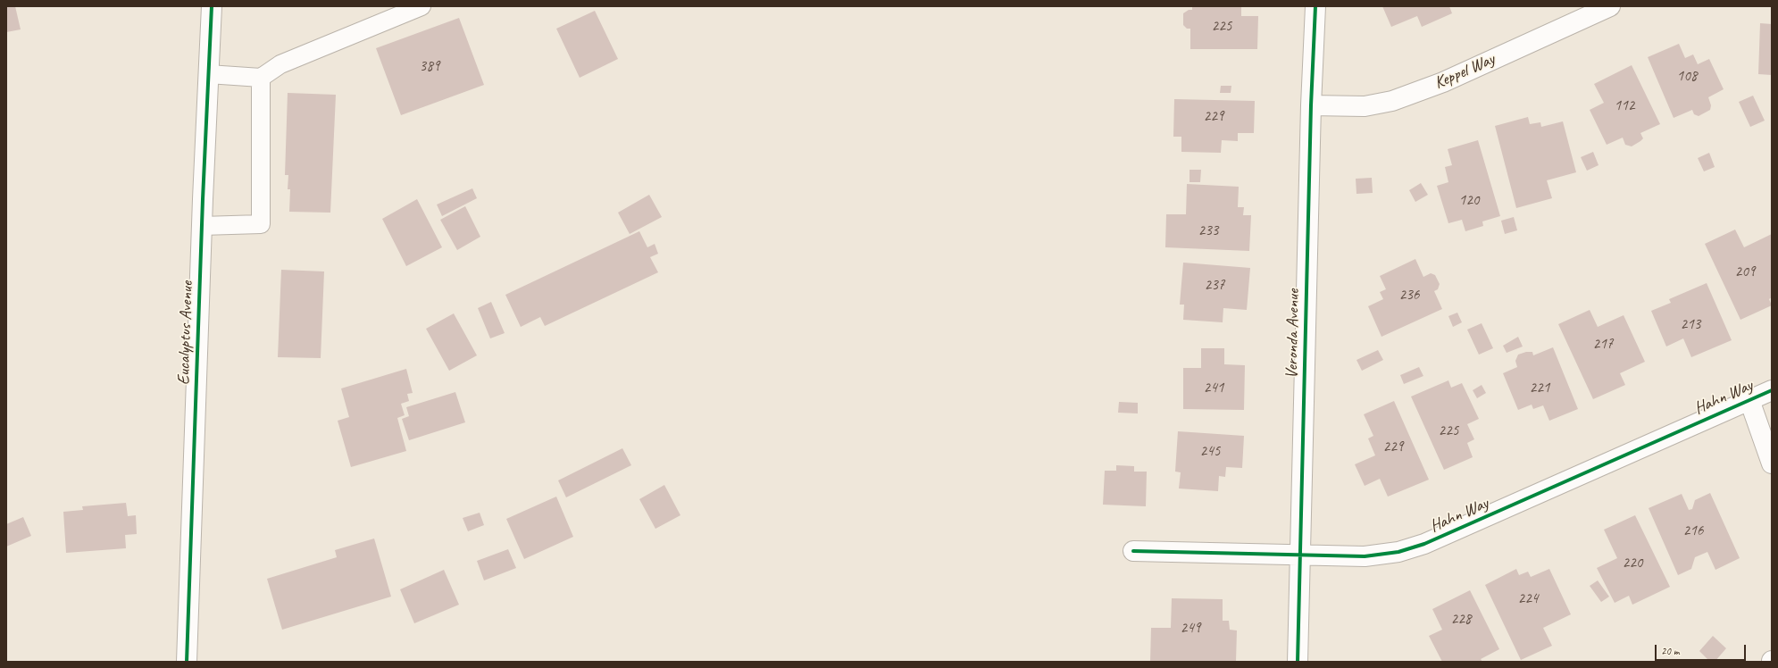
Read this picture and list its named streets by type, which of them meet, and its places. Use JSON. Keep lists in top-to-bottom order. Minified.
{"streets":{"street":["Keppel Way","Eucalyptus Avenue","Veronda Avenue","Hahn Way"]},"crossings":[["Keppel Way","Veronda Avenue"],["Veronda Avenue","Hahn Way"]],"house_numbers":["225","389","108","112","229","120","233","209","237","236","213","217","241","221","225","229","245","216","220","224","228","249"],"scale_bar":"20 m"}
